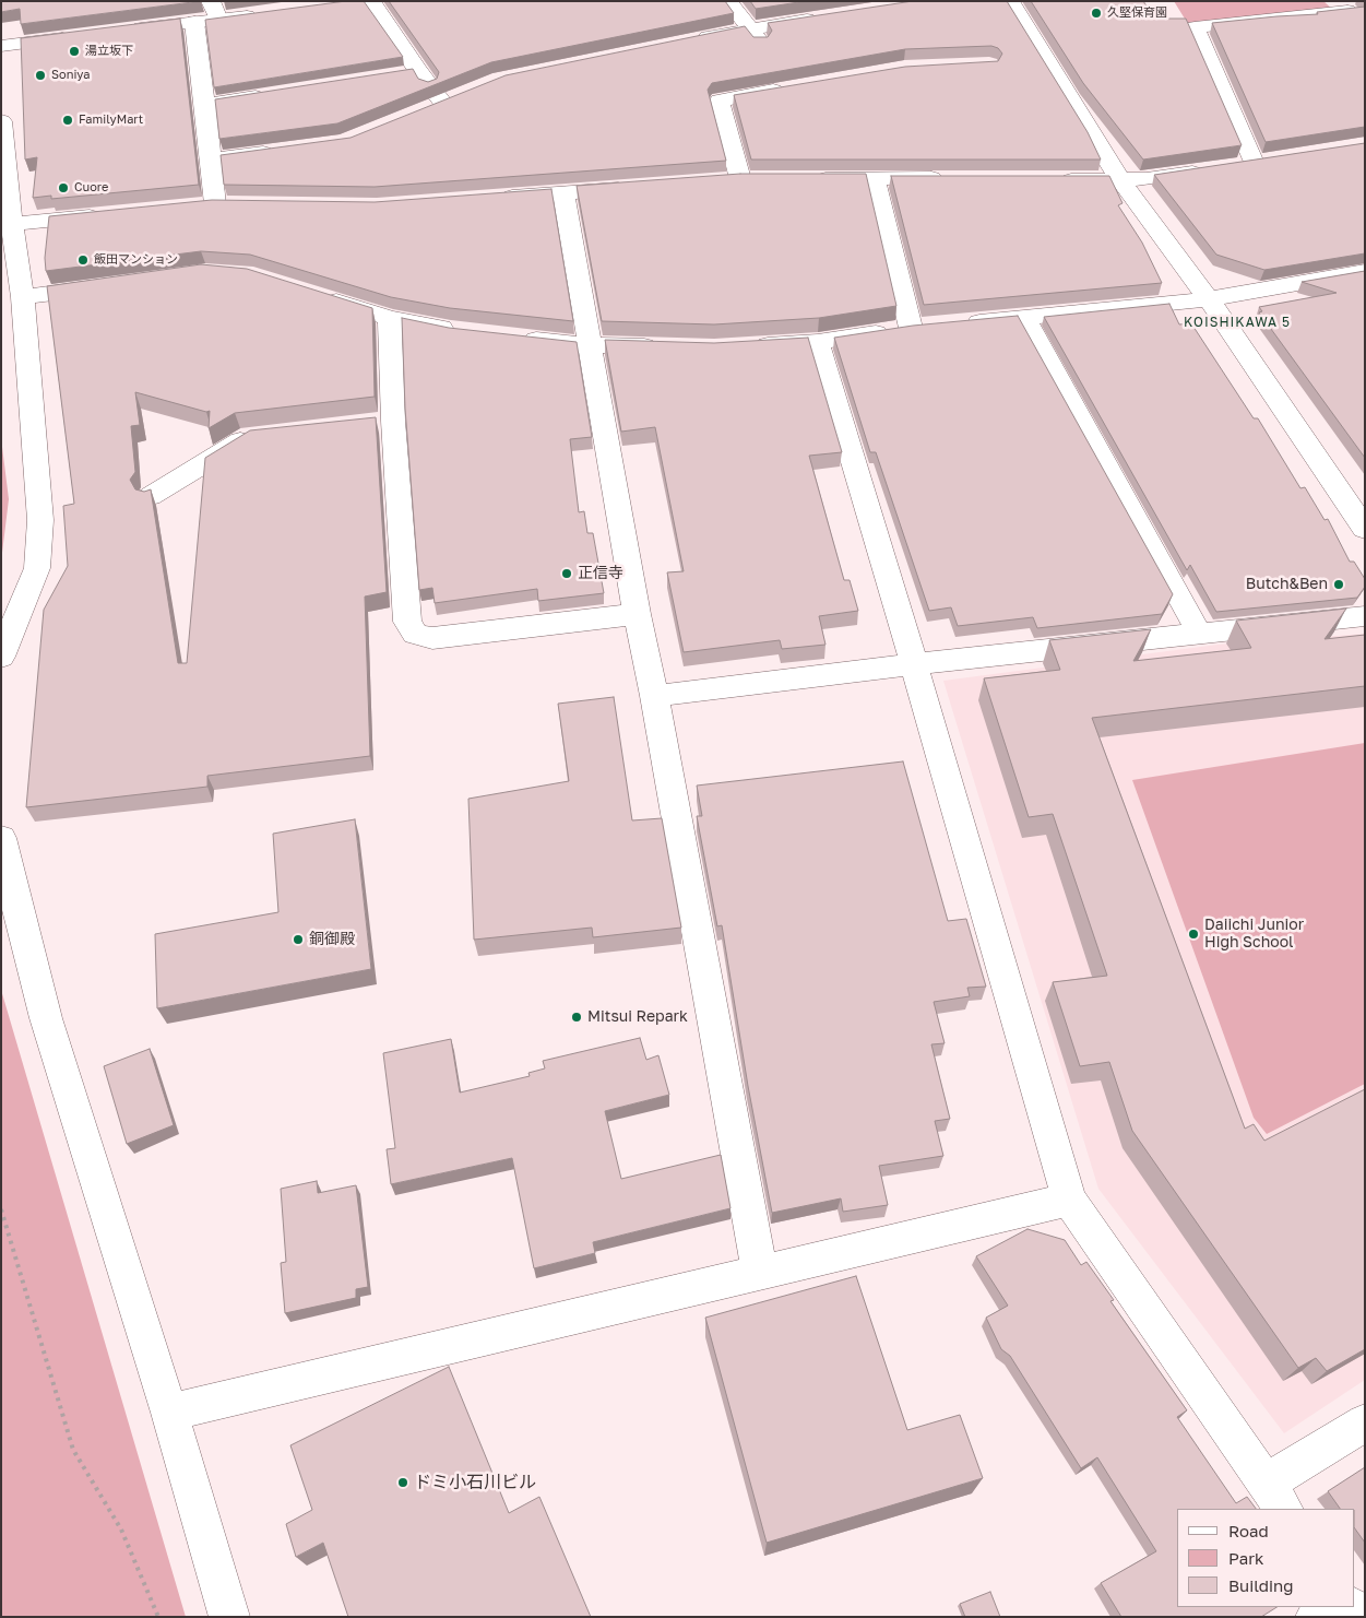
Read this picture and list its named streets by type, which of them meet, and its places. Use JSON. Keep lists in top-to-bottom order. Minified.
{"districts":["KOISHIKAWA 5"],"places":["久堅保育園","湯立坂下","Soniya","FamilyMart","Cuore","飯田マンション","正信寺","Butch&Ben","Daiichi Junior High School","銅御殿","Mitsui Repark","ドミ小石川ビル"],"legend":["Road","Park","Building"]}
